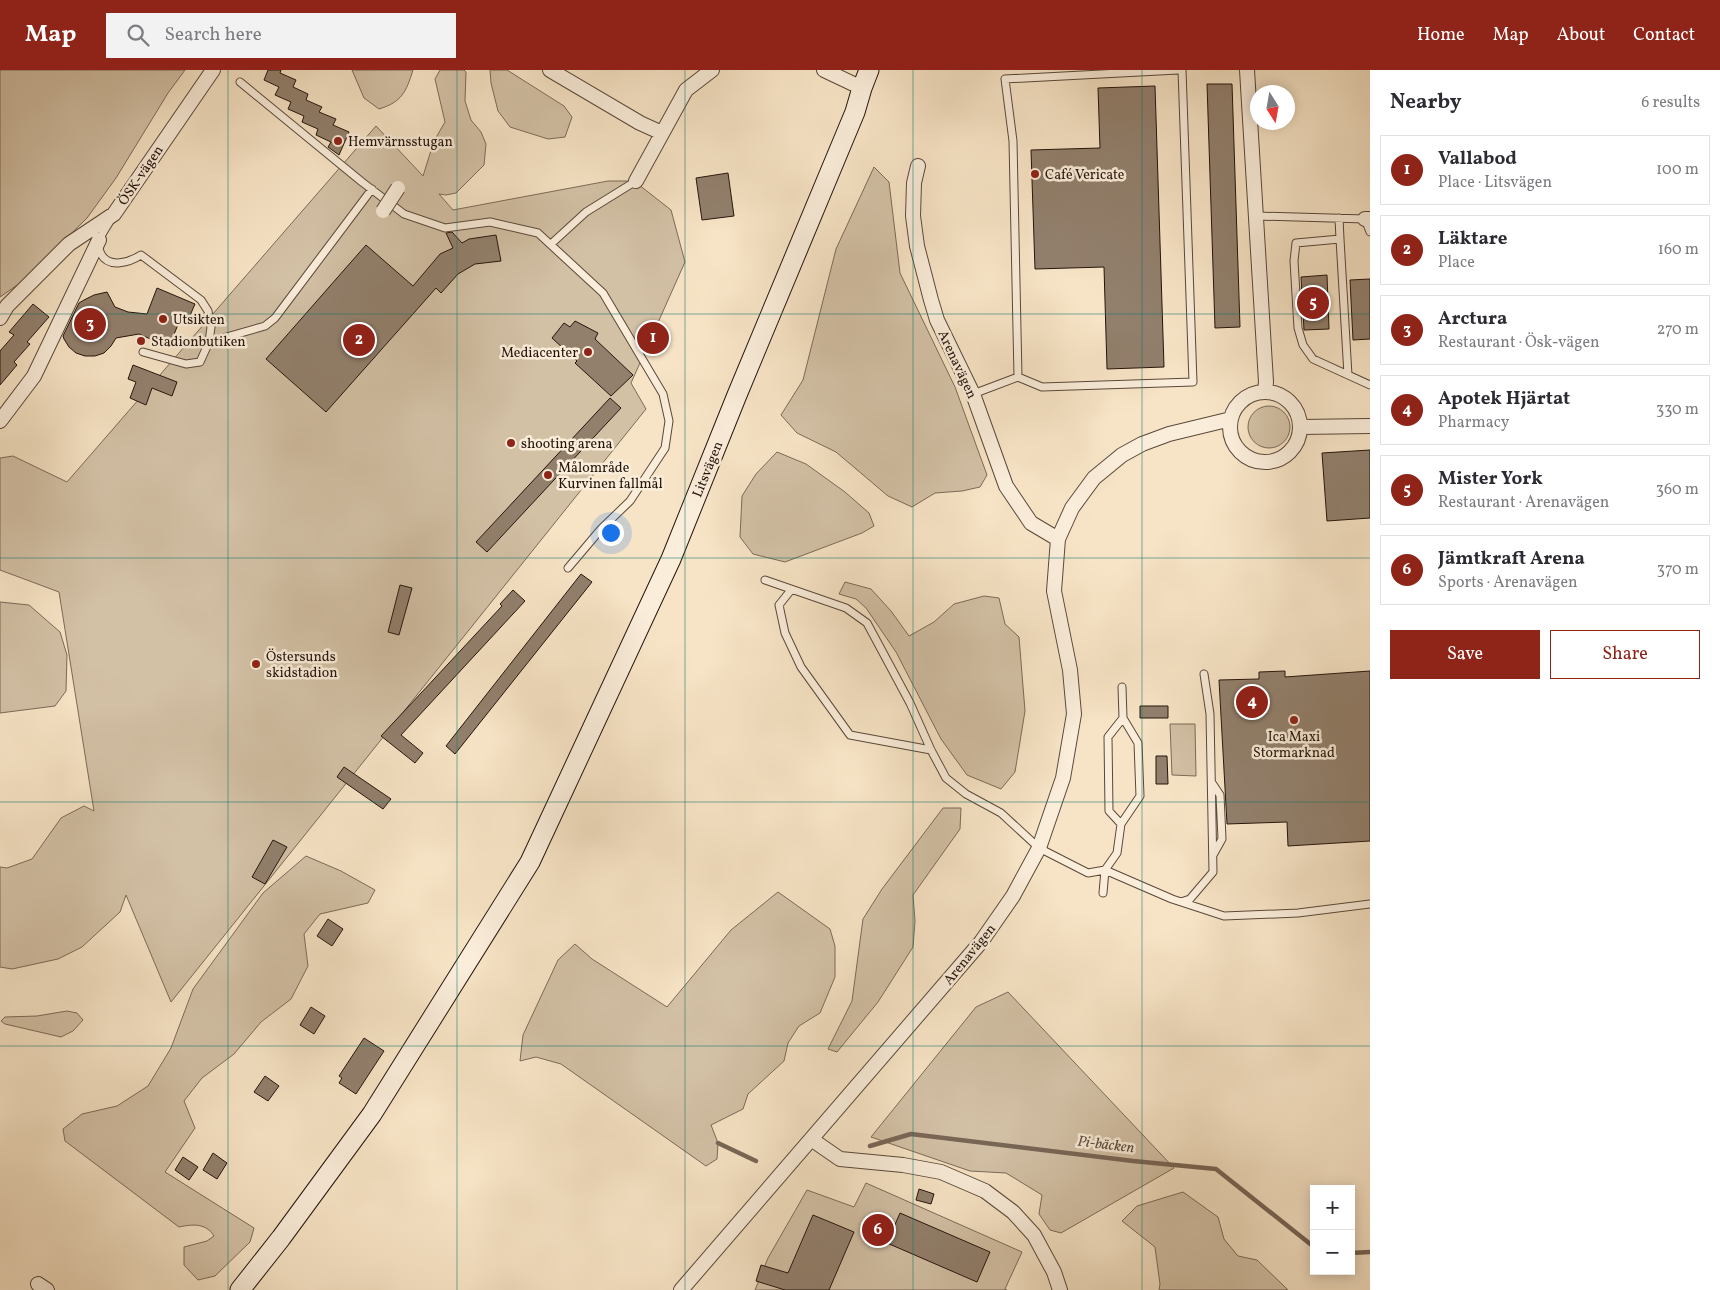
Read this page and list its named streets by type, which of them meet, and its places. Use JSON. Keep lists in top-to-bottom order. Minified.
{"streets":{"main road":["Litsvägen"],"street":["ÖSK-vägen","Arenavägen"]},"water":["Pi-bäcken"],"places":["Hemvärnsstugan","Café Vericate","Utsikten","Stadionbutiken","Mediacenter","shooting arena","Målområde Kurvinen fallmål","Östersunds skidstadion","Ica Maxi Stormarknad"],"north":"bottom","page":{"header":"Map","search":"Search here","nav":["Home","Map","About","Contact"],"heading":["Nearby","6 results"],"list":[{"mark":"1","name":"Vallabod","note":"Place · Litsvägen","value":"100 m"},{"mark":"2","name":"Läktare","note":"Place","value":"160 m"},{"mark":"3","name":"Arctura","note":"Restaurant · Ösk-vägen","value":"270 m"},{"mark":"4","name":"Apotek Hjärtat","note":"Pharmacy","value":"330 m"},{"mark":"5","name":"Mister York","note":"Restaurant · Arenavägen","value":"360 m"},{"mark":"6","name":"Jämtkraft Arena","note":"Sports · Arenavägen","value":"370 m"}],"pins":["5","3","1","2","4","6"],"buttons":["Save","Share"],"map_buttons":["+","−"]}}
